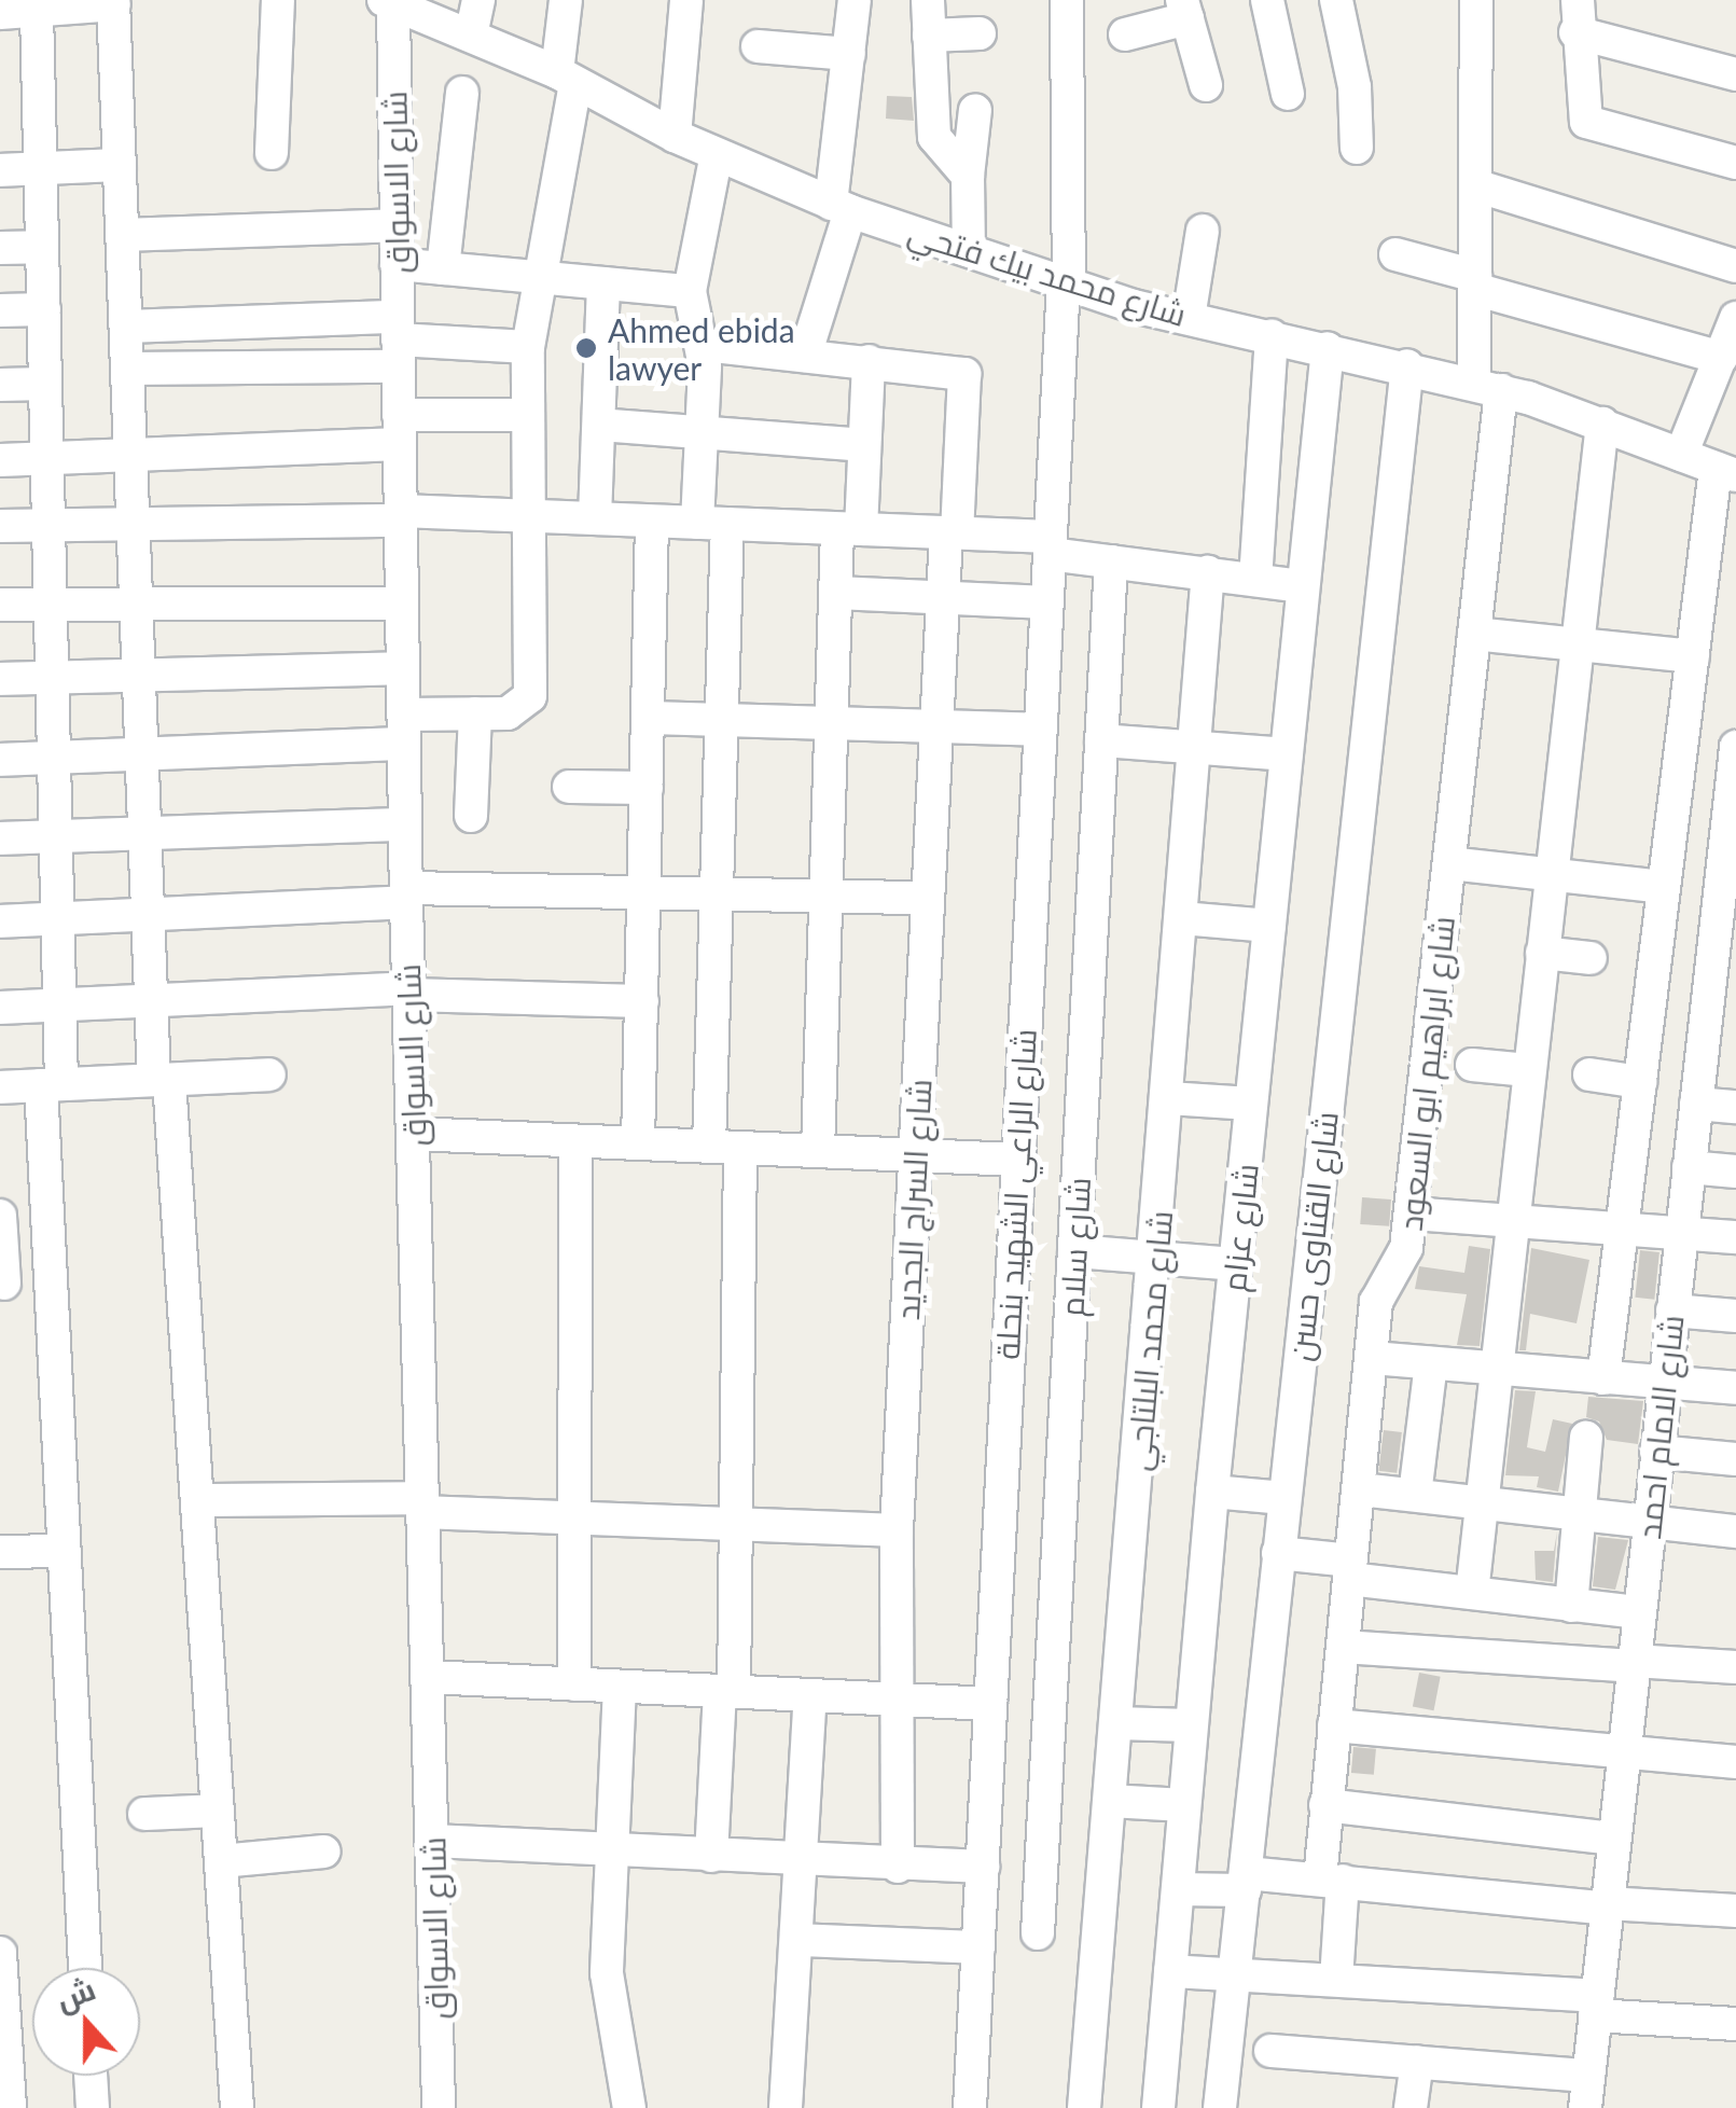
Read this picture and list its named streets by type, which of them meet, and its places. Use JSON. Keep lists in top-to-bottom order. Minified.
{"streets":{"street":["شارع الاسواق","شارع محمد بيك فتحي","شارع ابراهيم ابو السعود","شارع الراعي الشهيد بنحلة","شارع السراج الجديد","شارع عزام","شارع القناوى حسن","شارع سلام","شارع محمد البلتاجي","شارع الامام احمد"]},"crossings":[["شارع الاسواق","شارع محمد بيك فتحي"],["شارع محمد بيك فتحي","شارع ابراهيم ابو السعود"],["شارع محمد بيك فتحي","شارع الراعي الشهيد بنحلة"],["شارع محمد بيك فتحي","شارع عزام"],["شارع محمد بيك فتحي","شارع القناوى حسن"]],"places":["Ahmed ebida lawyer"],"north":"top"}
